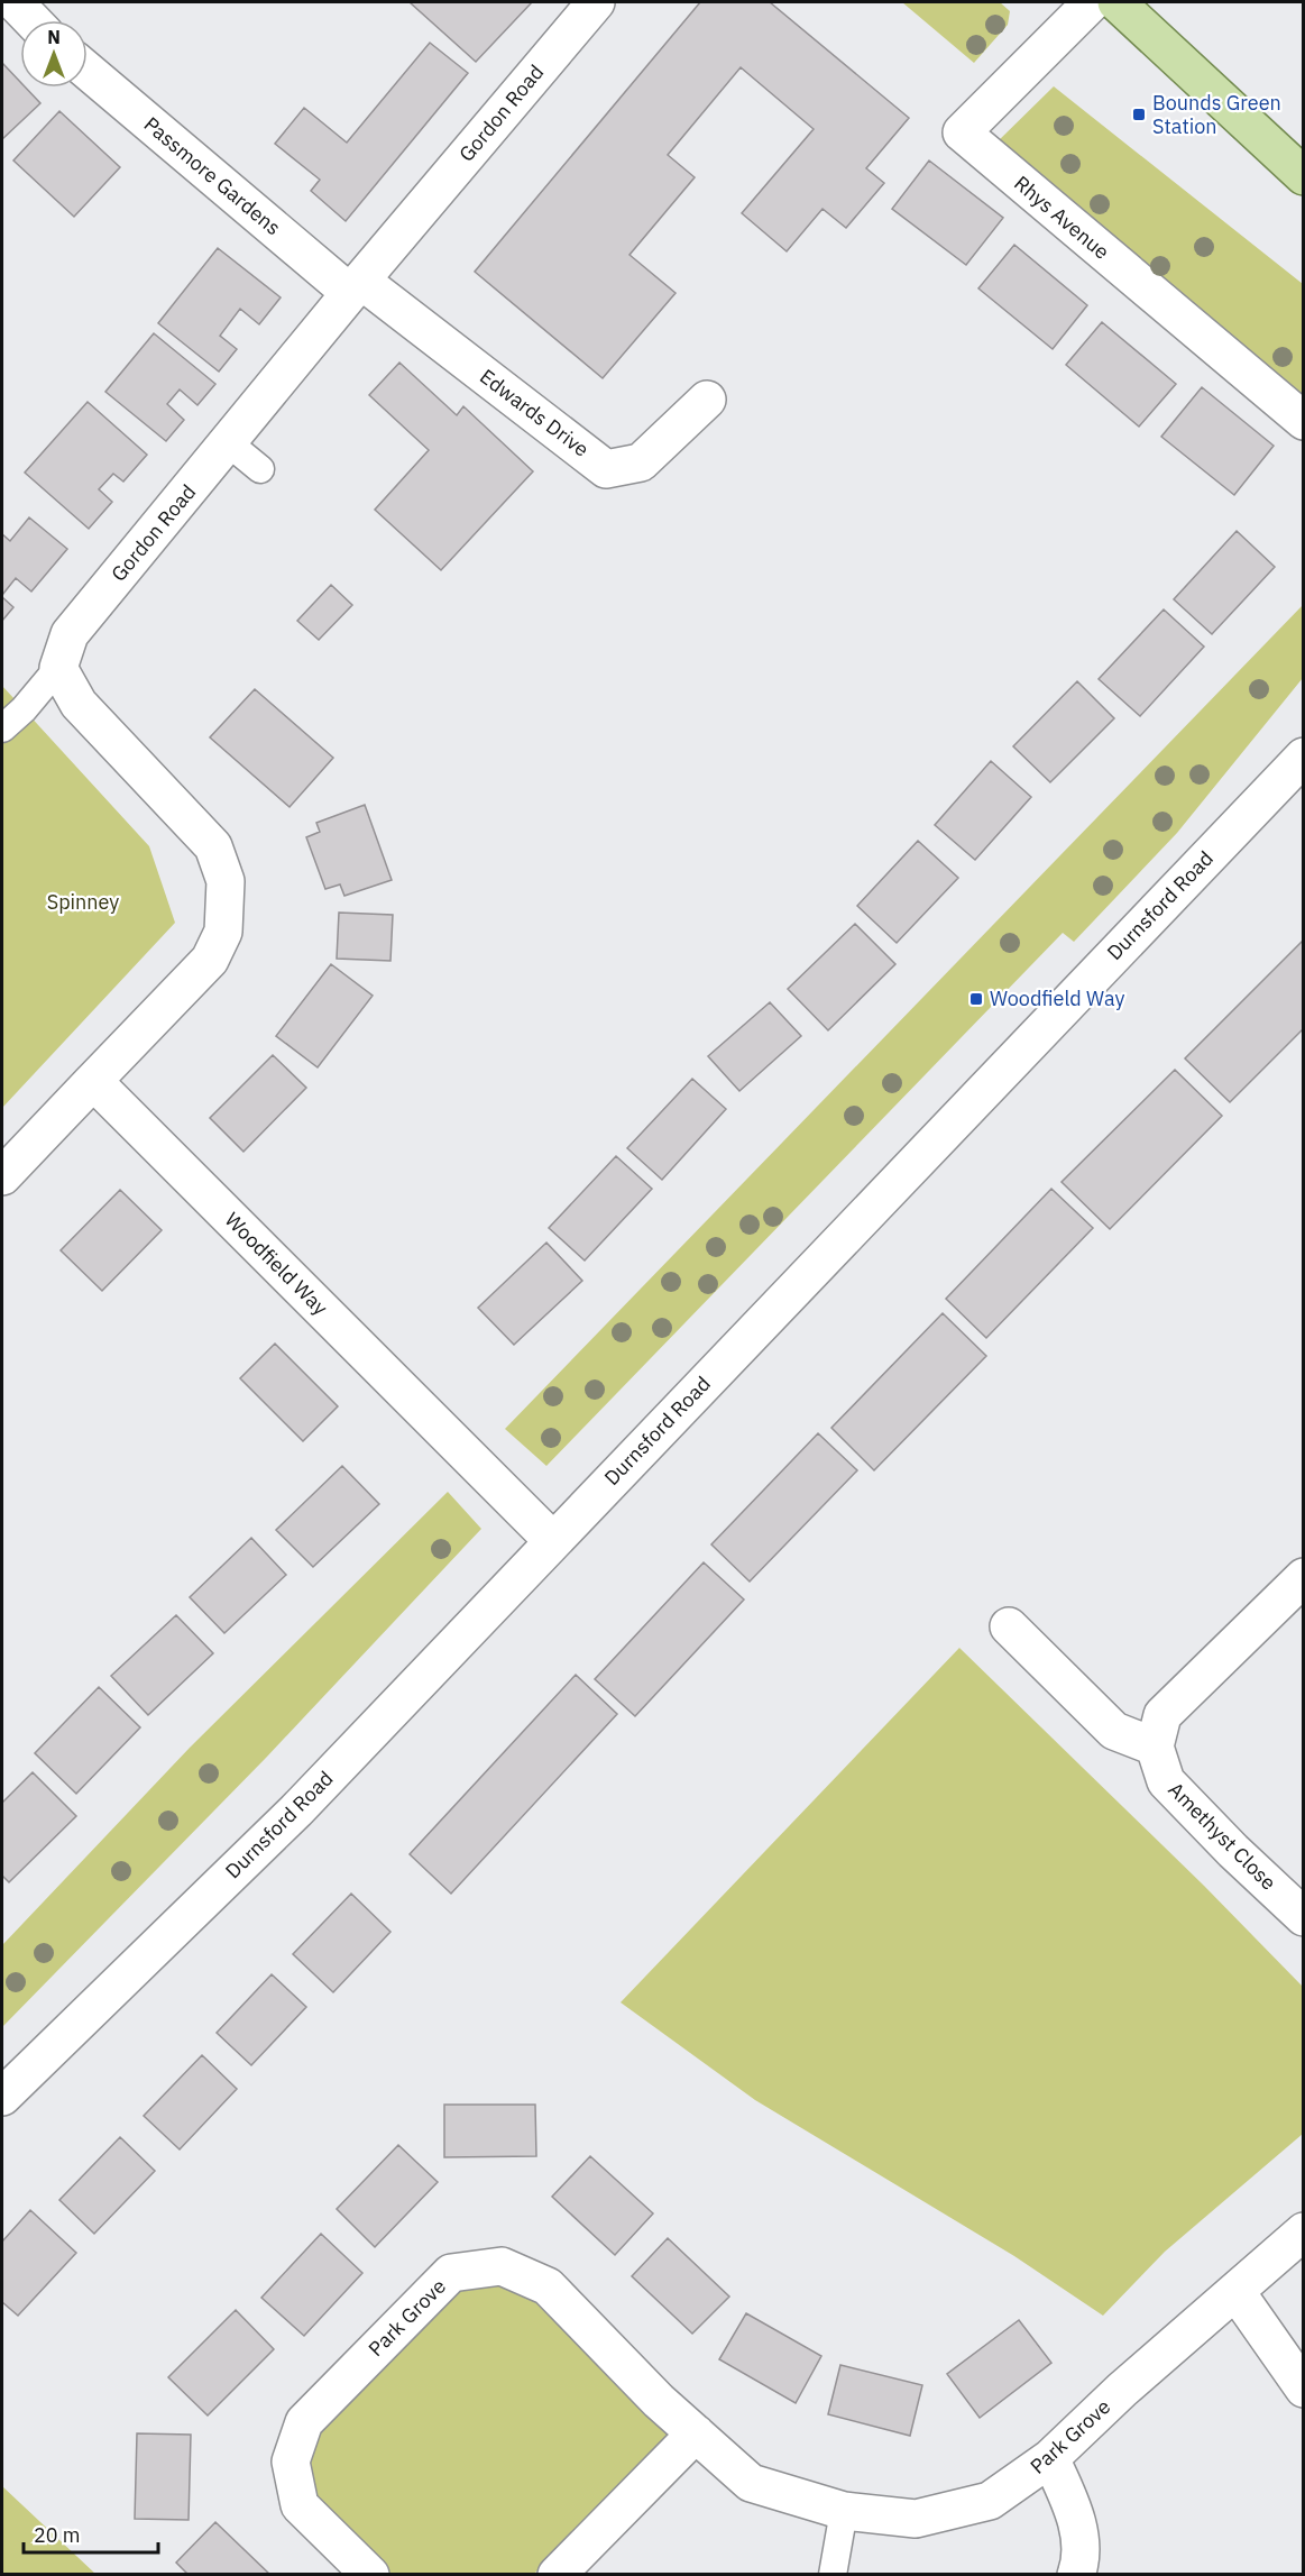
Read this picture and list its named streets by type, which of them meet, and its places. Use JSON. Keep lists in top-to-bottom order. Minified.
{"streets":{"street":["Gordon Road","Passmore Gardens","Rhys Avenue","Edwards Drive","Durnsford Road","Woodfield Way","Amethyst Close","Park Grove"]},"crossings":[["Gordon Road","Passmore Gardens"],["Gordon Road","Edwards Drive"],["Passmore Gardens","Edwards Drive"],["Durnsford Road","Woodfield Way"]],"parks":["Spinney"],"places":{"transit":["Bounds Green Station","Woodfield Way"]},"scale_bar":"20 m","north":"top"}
